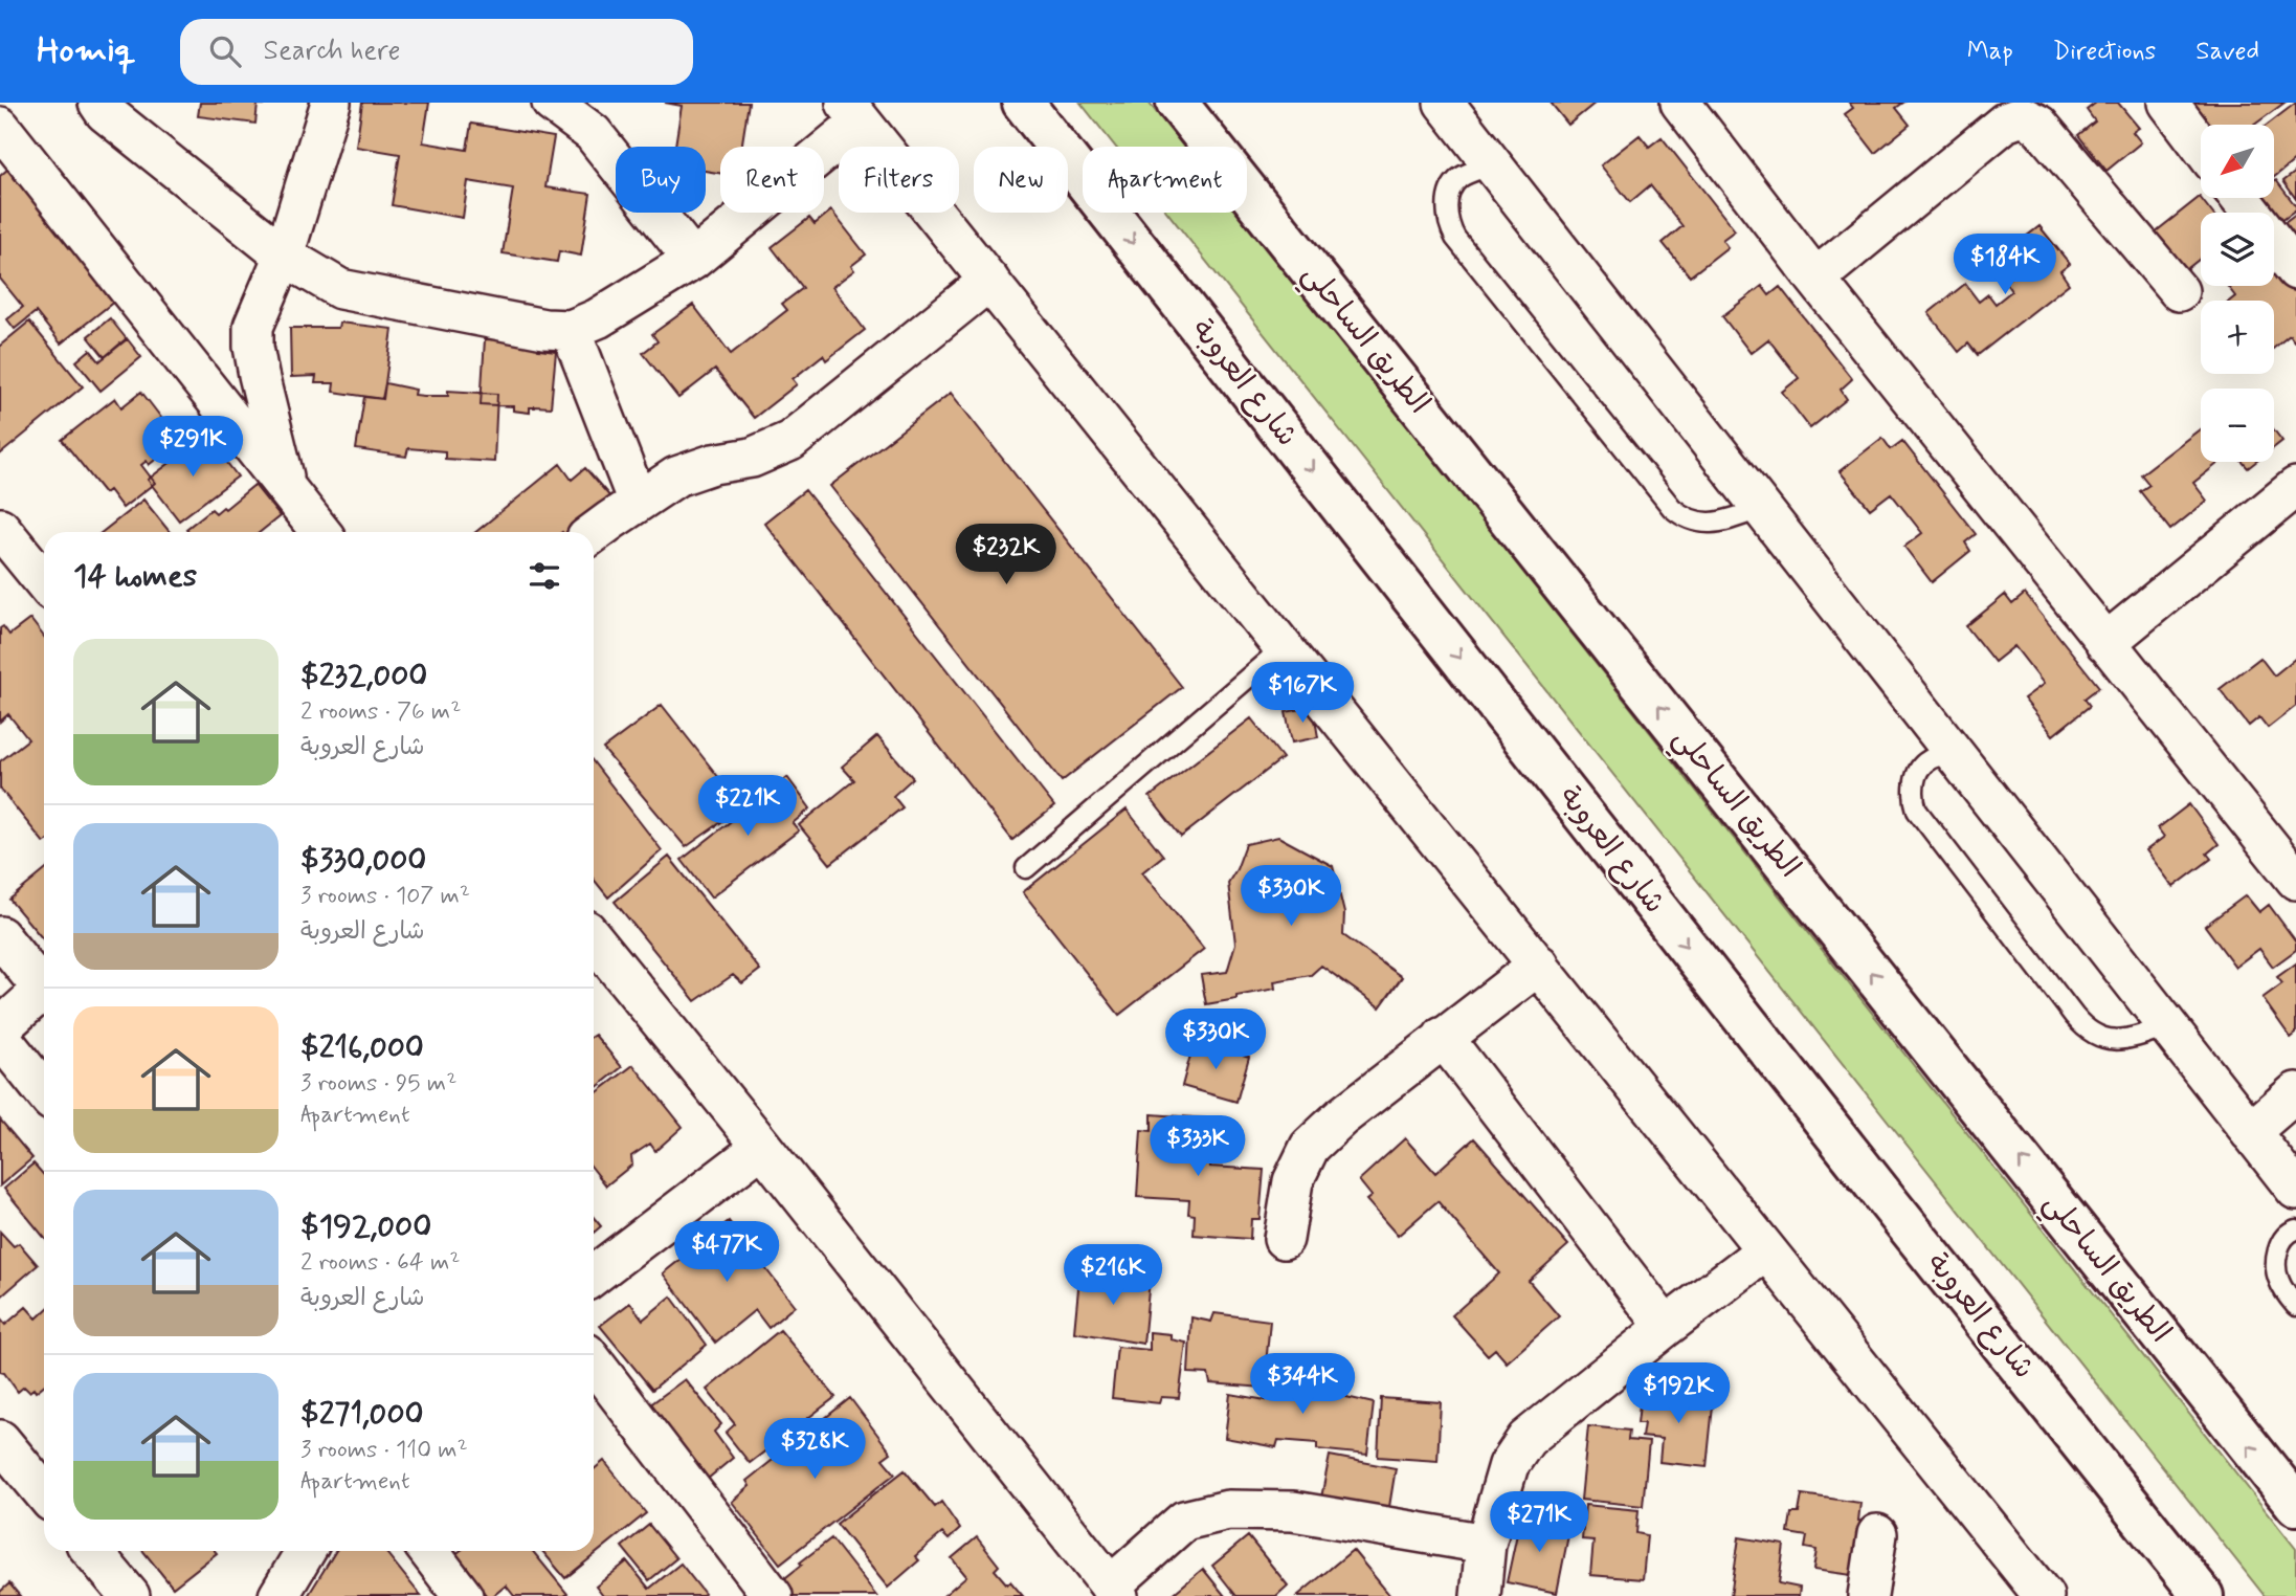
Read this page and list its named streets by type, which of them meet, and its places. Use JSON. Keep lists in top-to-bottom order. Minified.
{"streets":{"highway":["الطريق الساحلي","شارع العروبة"]},"one_way":["الطريق الساحلي","شارع العروبة"],"north":"bottom left","page":{"header":"Homiq","search":"Search here","nav":["Map","Directions","Saved"],"map_buttons":["+","−"],"chip":["Buy","Rent","Filters","New","Apartment"],"price":["$184K","$291K","$232K","$167K","$221K","$330K","$330K","$333K","$477K","$216K","$344K","$192K","$328K","$271K"],"heading":"14 homes","list":[{"name":"$232,000","note":"2 rooms · 76 m² · شارع العروبة"},{"name":"$330,000","note":"3 rooms · 107 m² · شارع العروبة"},{"name":"$216,000","note":"3 rooms · 95 m² · Apartment"},{"name":"$192,000","note":"2 rooms · 64 m² · شارع العروبة"},{"name":"$271,000","note":"3 rooms · 110 m² · Apartment"}]}}
